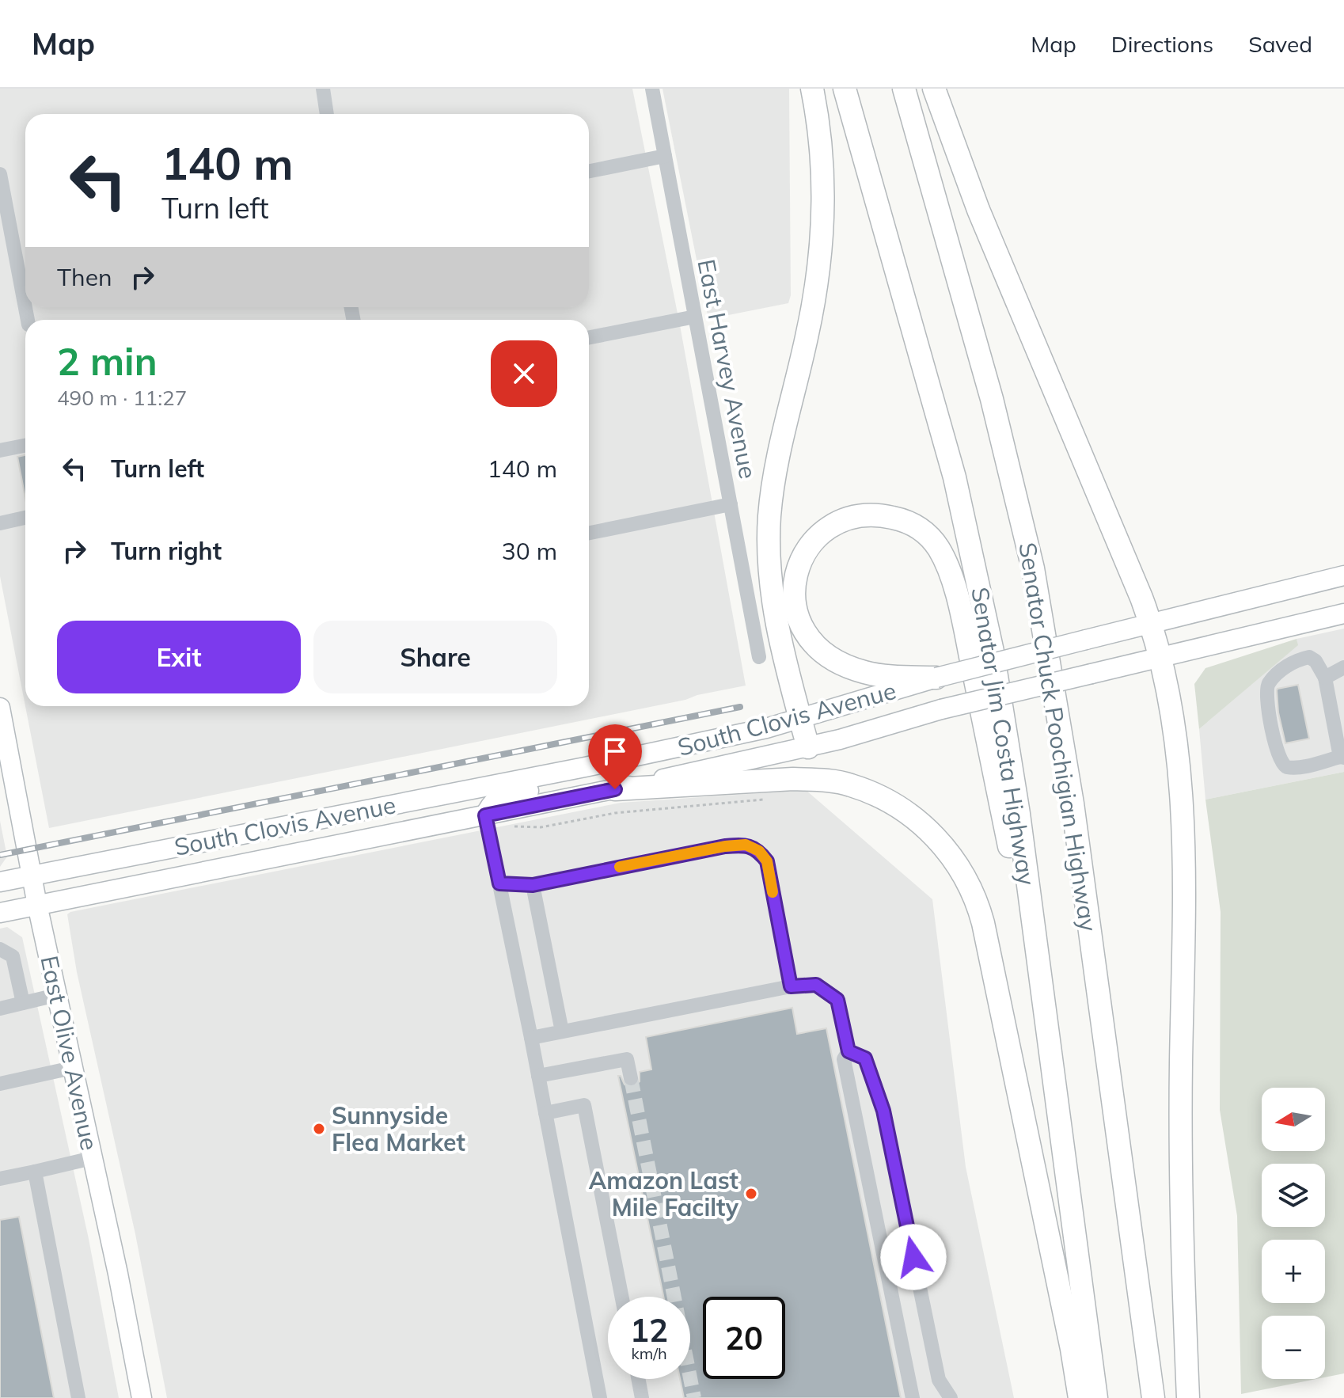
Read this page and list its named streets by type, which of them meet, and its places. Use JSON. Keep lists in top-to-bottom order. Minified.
{"streets":{"highway":["Senator Jim Costa Highway","Senator Chuck Poochigian Highway"],"main road":["South Clovis Avenue","East Olive Avenue"],"lane":["East Harvey Avenue"]},"crossings":[["South Clovis Avenue","East Olive Avenue"]],"places":["Sunnyside Flea Market","Amazon Last Mile Facilty"],"north":"left","page":{"header":"Map","nav":["Map","Directions","Saved"],"turn":["140 m","Turn left"],"then":"Then","heading":["2 min","490 m · 11:27"],"list":[{"name":"Turn left","value":"140 m"},{"name":"Turn right","value":"30 m"}],"buttons":["Exit","Share"],"map_buttons":["+","−"],"speed":"12 km/h","limit":"20"}}
